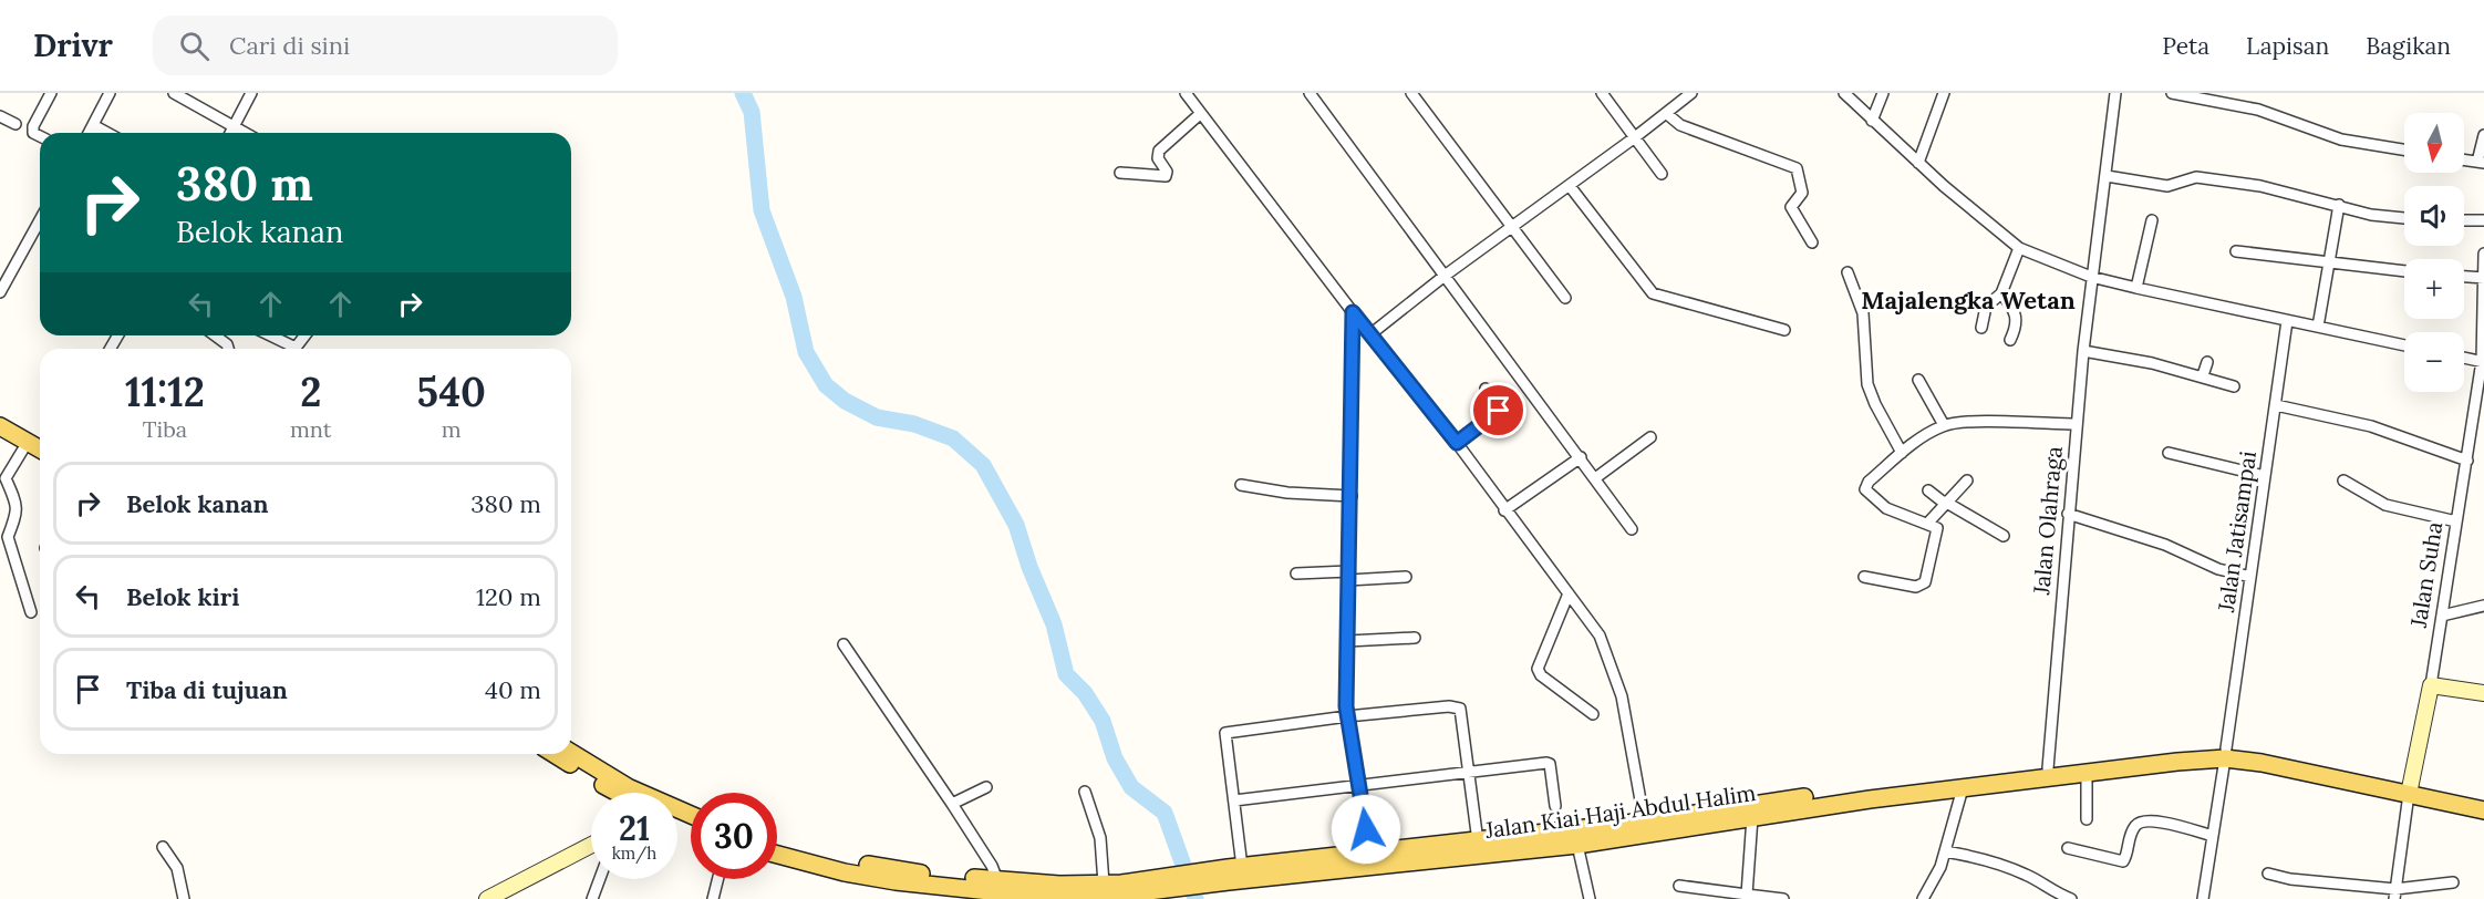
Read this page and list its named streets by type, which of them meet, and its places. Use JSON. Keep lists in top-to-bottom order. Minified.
{"streets":{"main road":["Jalan Suha","Jalan Kiai Haji Abdul Halim"],"street":["Jalan Olahraga","Jalan Jatisampai"]},"crossings":[["Jalan Olahraga","Jalan Kiai Haji Abdul Halim"],["Jalan Jatisampai","Jalan Kiai Haji Abdul Halim"],["Jalan Suha","Jalan Kiai Haji Abdul Halim"]],"districts":["Majalengka Wetan"],"north":"bottom","page":{"header":"Drivr","search":"Cari di sini","nav":["Peta","Lapisan","Bagikan"],"map_buttons":["+","−"],"turn":["380 m","Belok kanan"],"eta":["11:12","Tiba","2","mnt","540","m"],"list":[{"name":"Belok kanan","value":"380 m"},{"name":"Belok kiri","value":"120 m"},{"name":"Tiba di tujuan","value":"40 m"}],"speed":"21 km/h","limit":"30"}}
